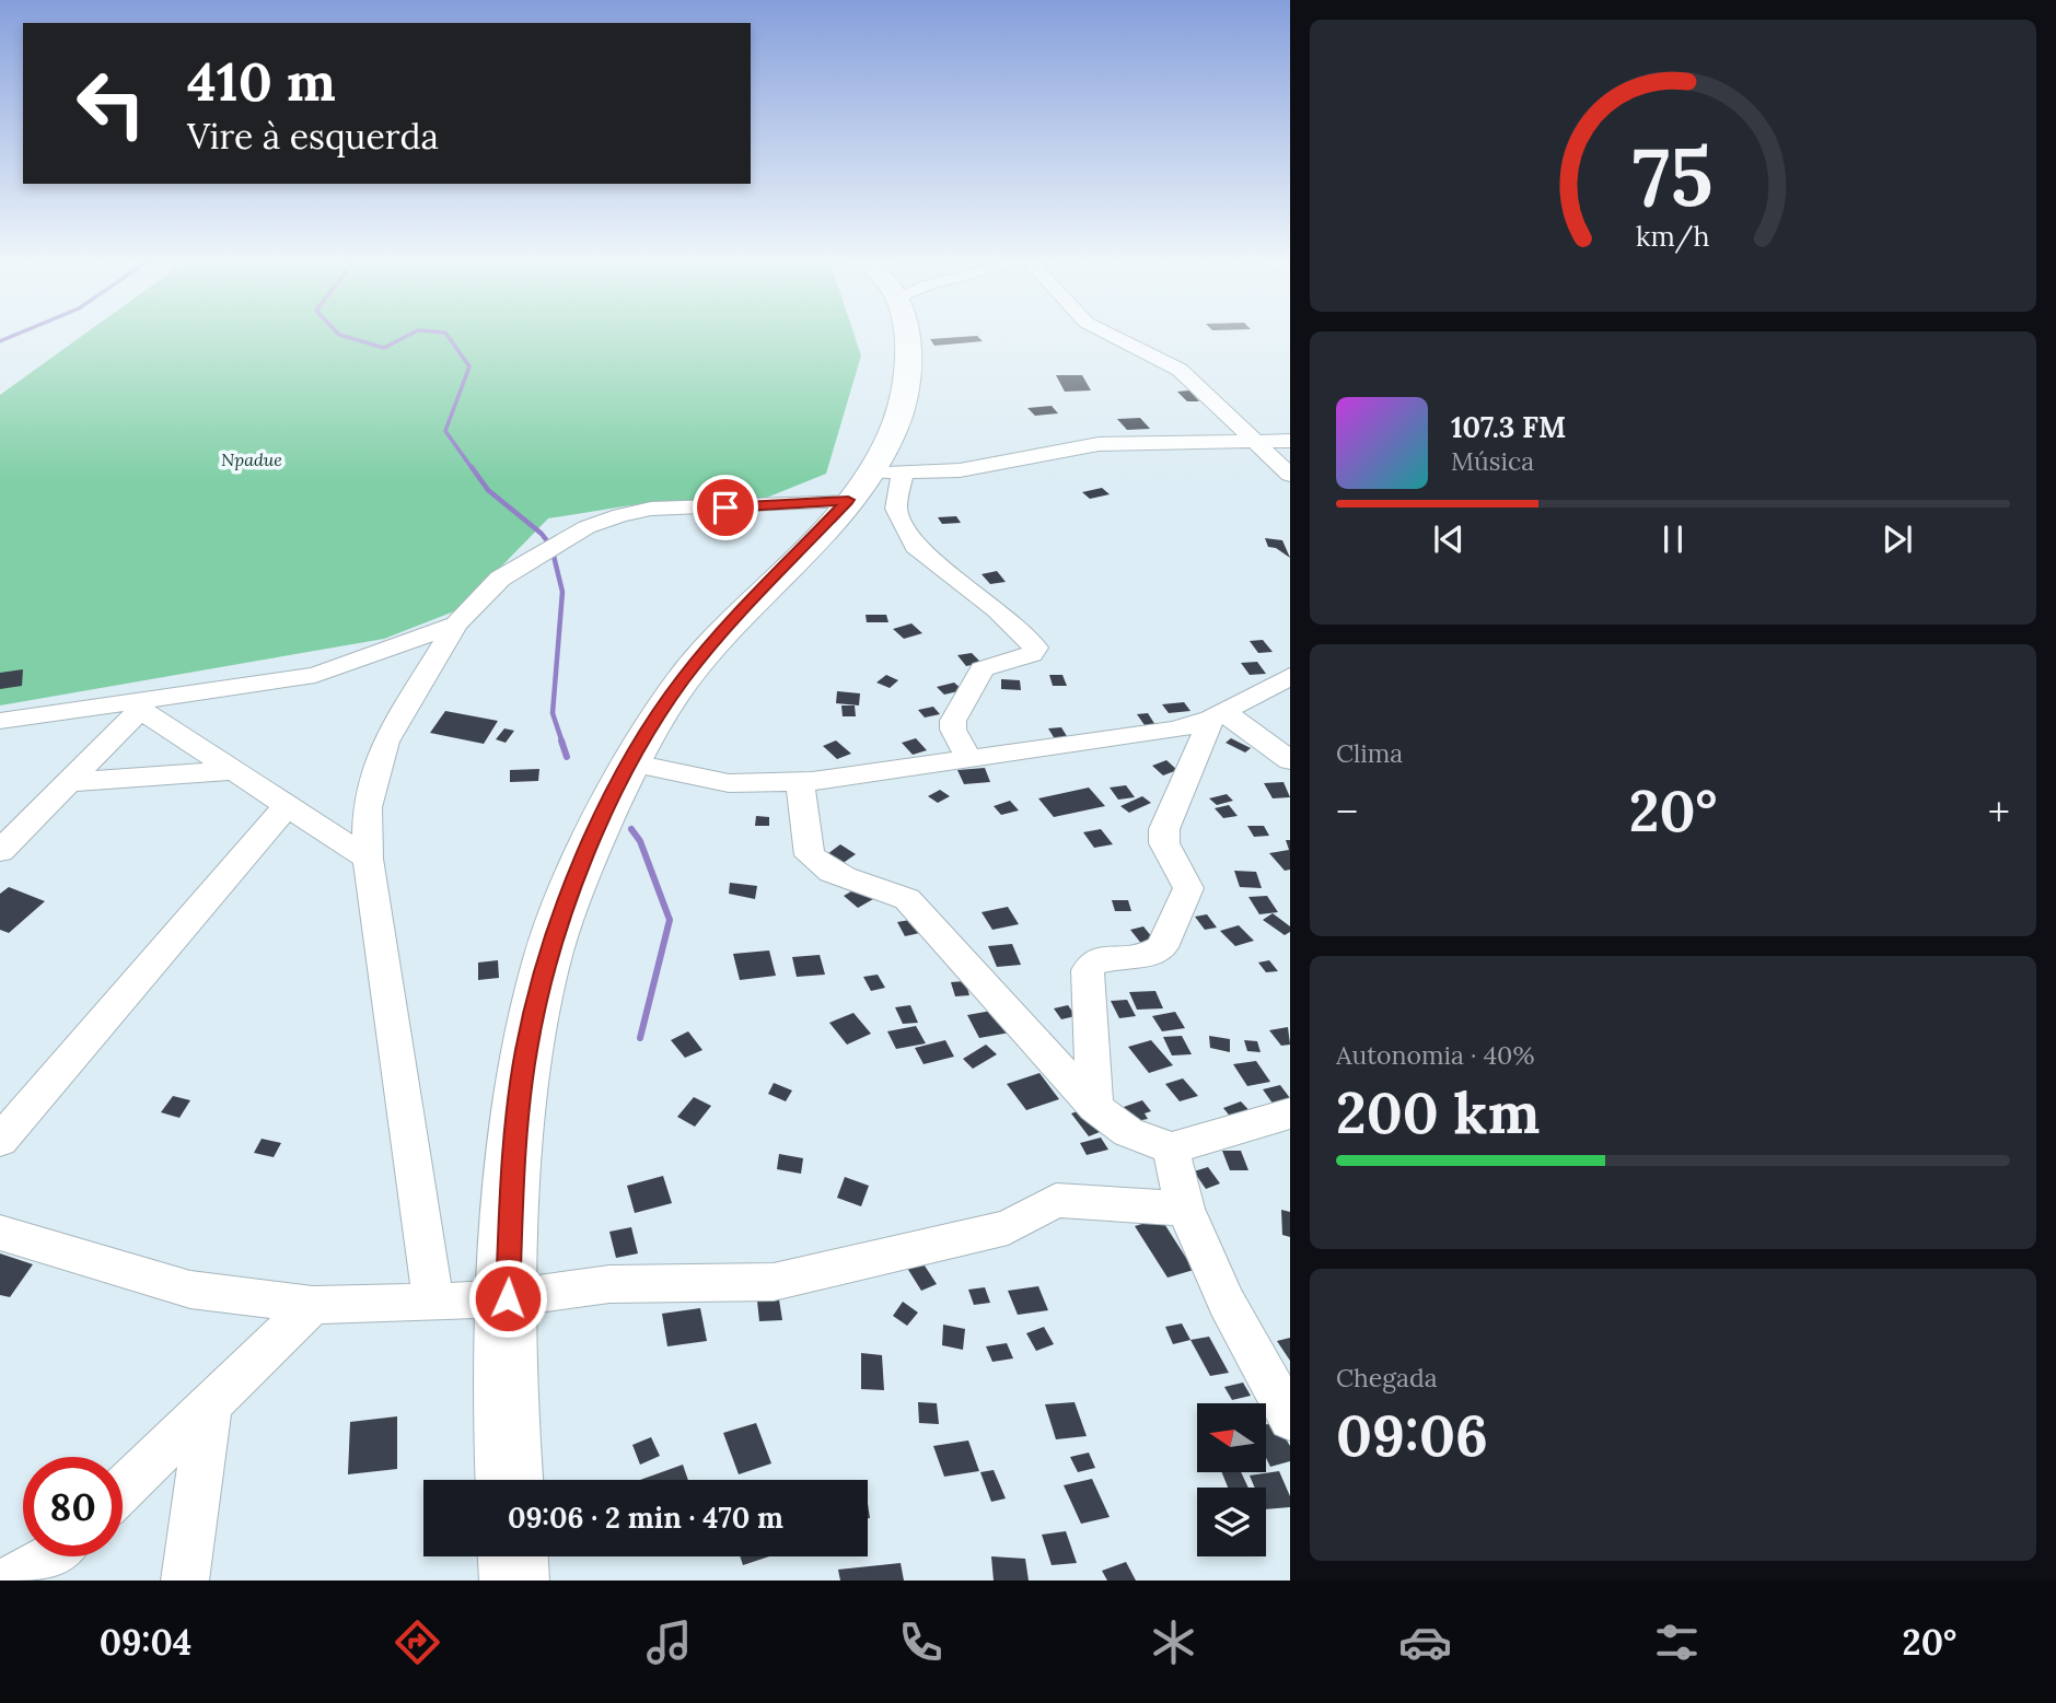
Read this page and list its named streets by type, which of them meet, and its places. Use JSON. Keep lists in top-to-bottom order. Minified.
{"parks":["Npadue"],"north":"left","page":{"turn":["410 m","Vire à esquerda"],"song":["107.3 FM","Música"],"tile":["Clima",["Autonomia · 40%","200 km"],["Chegada","09:06"]],"heat":["−","20°","+"],"limit":"80","trip":"09:06 · 2 min · 470 m","tabs":["09:04","20°"],"gauge":["75","km/h"]}}
